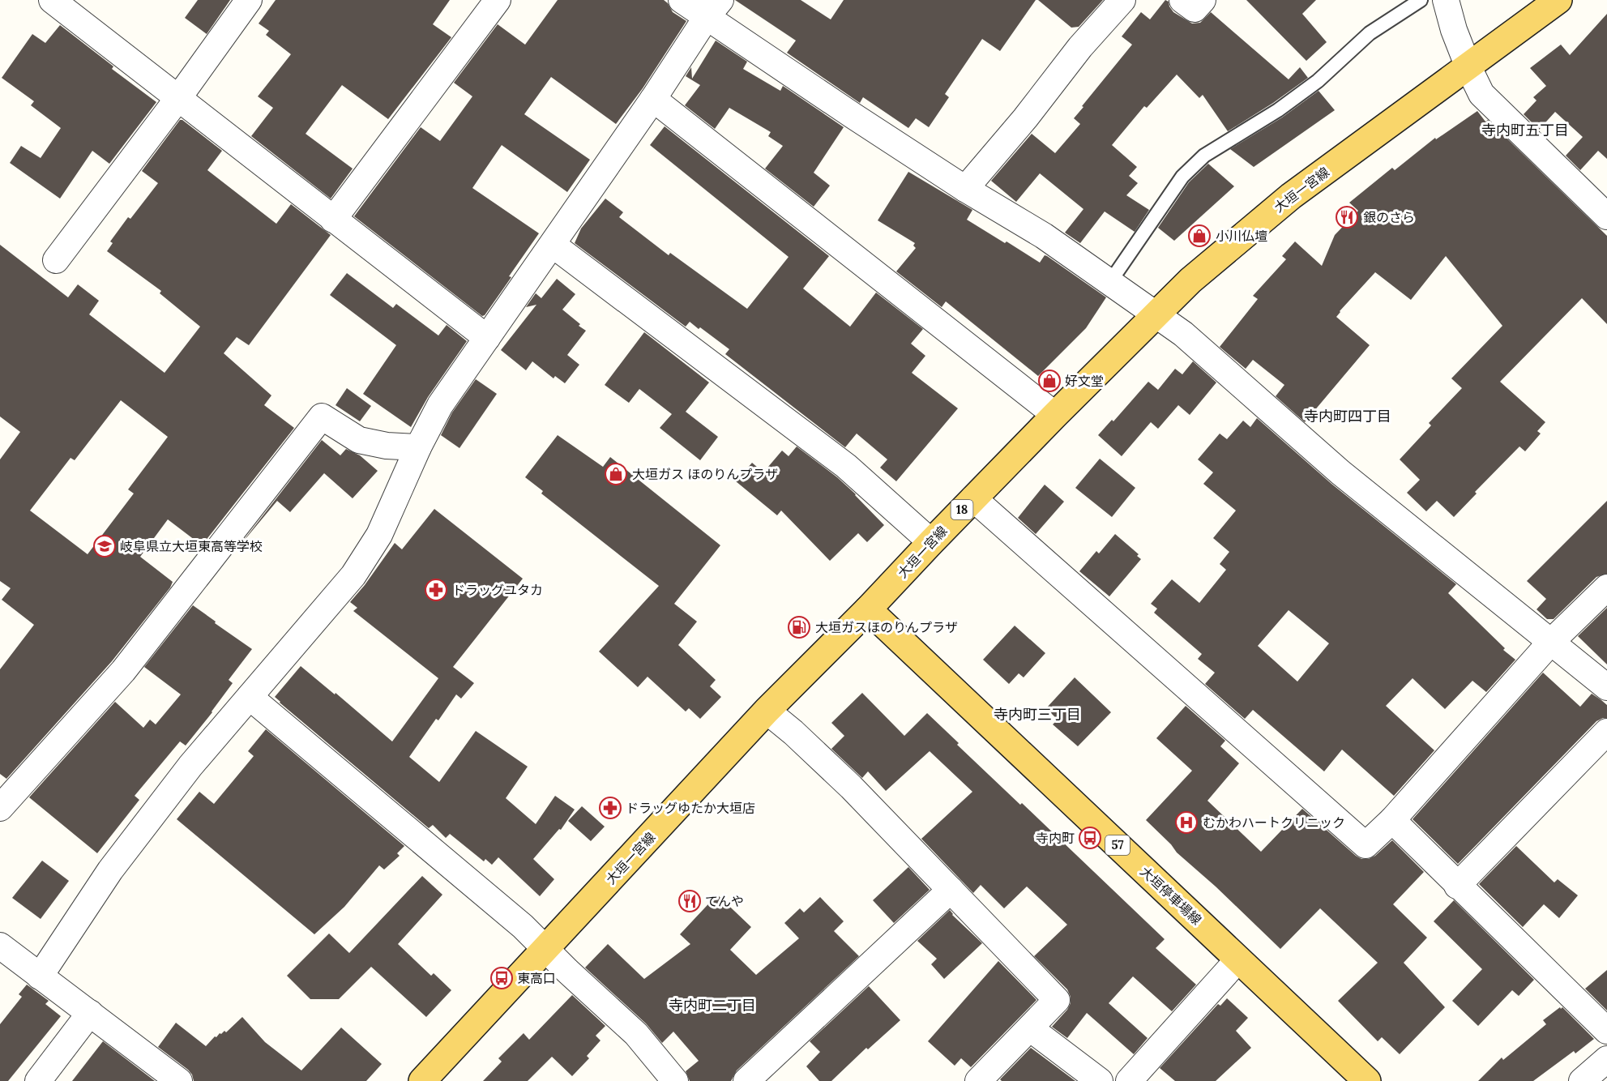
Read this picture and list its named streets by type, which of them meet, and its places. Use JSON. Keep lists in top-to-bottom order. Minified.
{"streets":{"main road":["大垣一宮線","18","57","大垣停車場線"]},"crossings":[["大垣一宮線","大垣停車場線"]],"districts":["寺内町五丁目","寺内町四丁目","寺内町三丁目","寺内町二丁目"],"places":{"restaurant":["銀のさら","てんや"],"shop":["小川仏壇","好文堂","大垣ガス ほのりんプラザ"],"school or university":["岐阜県立大垣東高等学校"],"pharmacy":["ドラッグユタカ","ドラッグゆたか大垣店"],"fuel station":["大垣ガスほのりんプラザ"],"hospital":["むかわハートクリニック"],"bus stop":["寺内町","東高口"]}}
